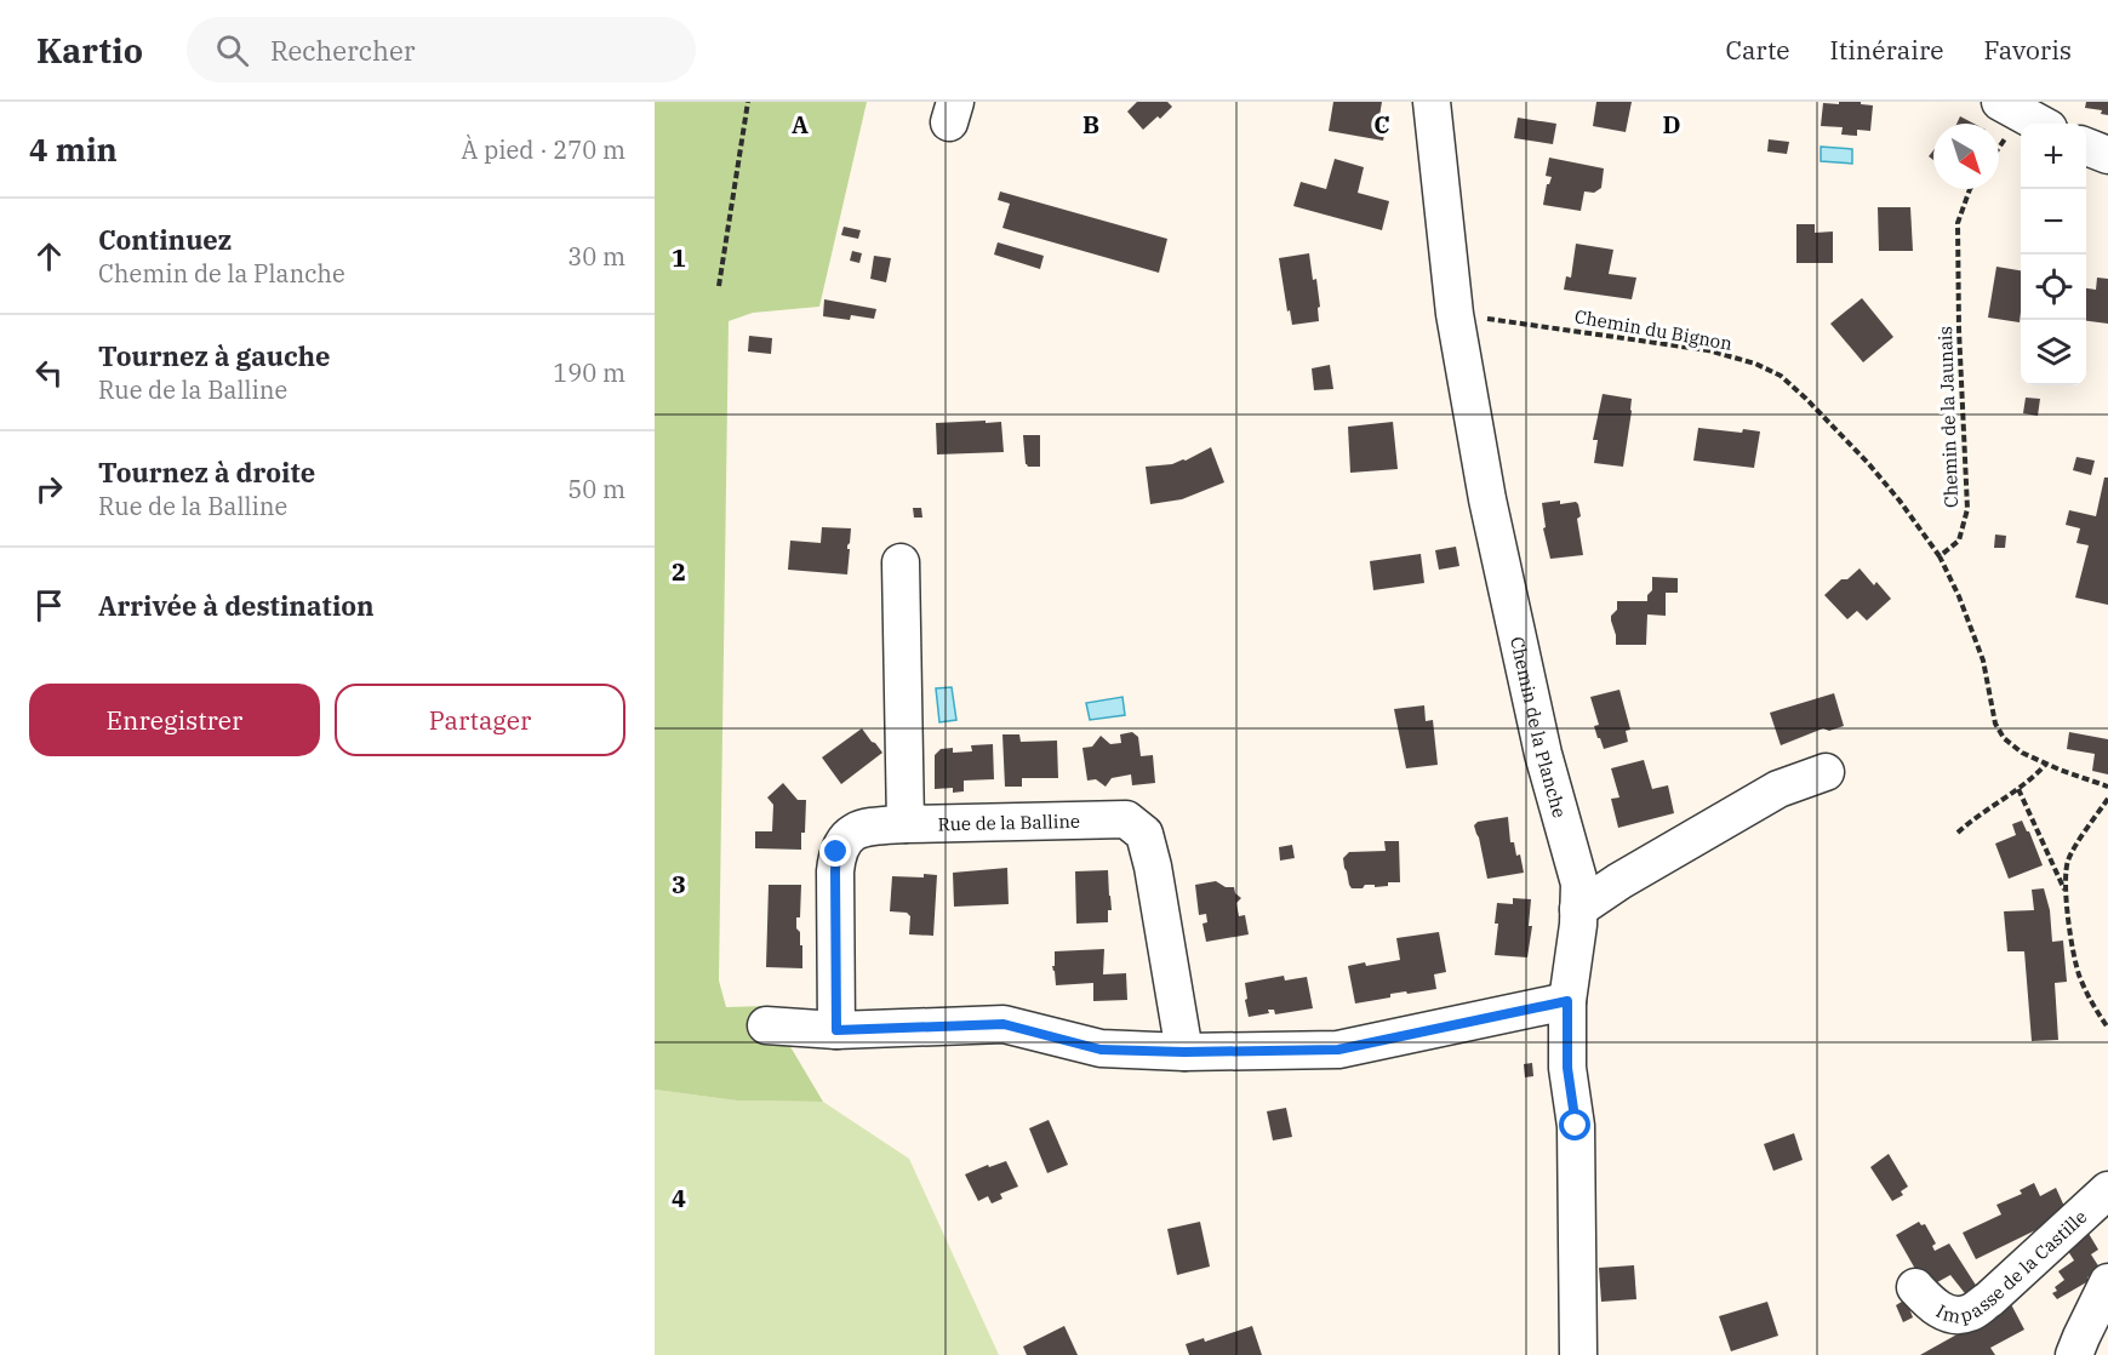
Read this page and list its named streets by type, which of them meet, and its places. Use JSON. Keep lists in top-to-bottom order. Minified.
{"streets":{"street":["Chemin de la Planche","Rue de la Balline","Impasse de la Castille"],"path":["Chemin du Bignon","Chemin de la Jaunais"]},"crossings":[["Chemin du Bignon","Chemin de la Jaunais"],["Chemin du Bignon","Chemin de la Planche"]],"north":"bottom right","page":{"header":"Kartio","search":"Rechercher","nav":["Carte","Itinéraire","Favoris"],"heading":["4 min","À pied · 270 m"],"map_buttons":["+","−"],"list":[["Continuez","Chemin de la Planche","30 m"],["Tournez à gauche","Rue de la Balline","190 m"],["Tournez à droite","Rue de la Balline","50 m"],"Arrivée à destination"],"buttons":["Enregistrer","Partager"]},"grid":{"columns":["A","B","C","D"],"rows":["1","2","3","4"]}}
